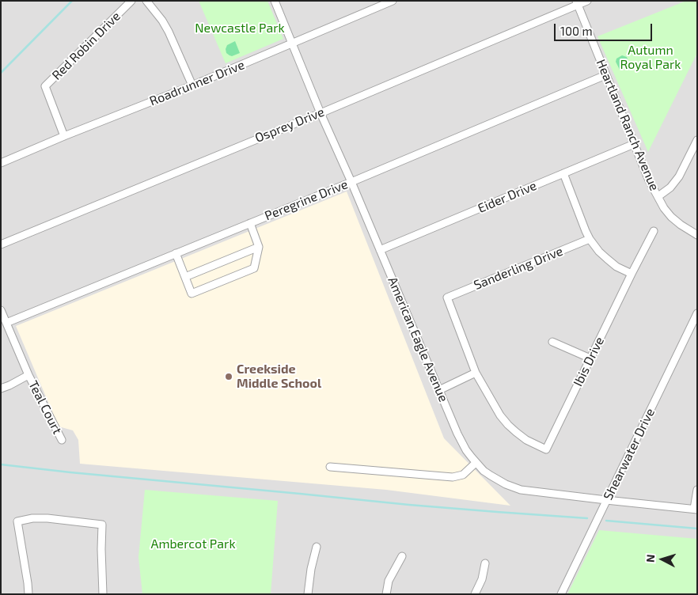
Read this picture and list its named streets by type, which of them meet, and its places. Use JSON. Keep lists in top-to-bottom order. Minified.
{"streets":{"street":["Red Robin Drive","Roadrunner Drive","Osprey Drive","Heartland Ranch Avenue","Eider Drive","Peregrine Drive","Sanderling Drive","American Eagle Avenue","Ibis Drive","Teal Court","Shearwater Drive"]},"crossings":[["Red Robin Drive","Roadrunner Drive"],["Roadrunner Drive","American Eagle Avenue"],["Osprey Drive","Heartland Ranch Avenue"],["Osprey Drive","American Eagle Avenue"],["Heartland Ranch Avenue","Eider Drive"],["Heartland Ranch Avenue","Peregrine Drive"],["Eider Drive","American Eagle Avenue"],["Peregrine Drive","American Eagle Avenue"],["Peregrine Drive","Teal Court"],["Sanderling Drive","Ibis Drive"],["American Eagle Avenue","Shearwater Drive"]],"parks":["Newcastle Park","Autumn Royal Park","Ambercot Park"],"places":["Creekside Middle School"],"scale_bar":"100 m","north":"left"}
